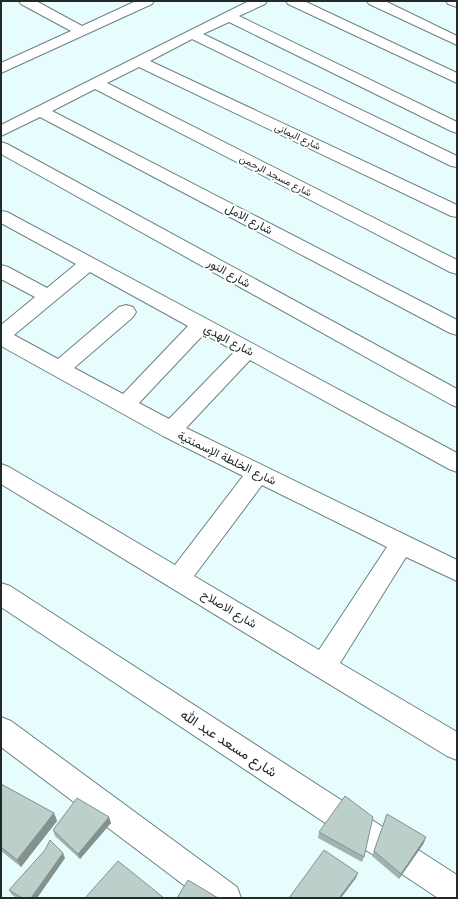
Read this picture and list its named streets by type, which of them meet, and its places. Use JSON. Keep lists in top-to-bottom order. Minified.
{"streets":{"street":["شارع اليمانى","شارع مسجد الرحمن","شارع الامل","شارع النور","شارع الهدي","شارع الخلطة الإسمنتية","شارع الاصلاح","شارع مسعد عبد الله"]}}
